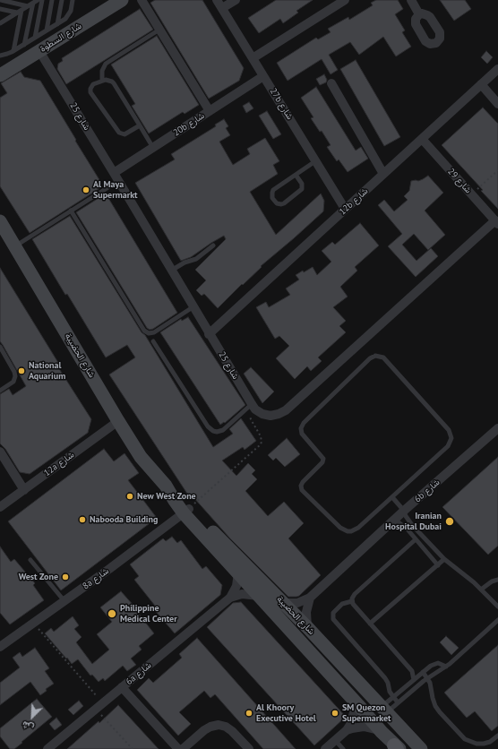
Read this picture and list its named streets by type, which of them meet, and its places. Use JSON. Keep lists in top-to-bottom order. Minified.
{"streets":{"street":["شارع السطوة","27b شارع","شارع 25","20b شارع","شارع 29","12b شارع","شارع الحضيبة","12a شارع","6b شارع","8a شارع","6a شارع"]},"crossings":[["شارع السطوة","شارع 25"],["27b شارع","20b شارع"],["27b شارع","12b شارع"],["شارع 25","20b شارع"],["شارع 25","شارع 29"],["شارع 25","12b شارع"],["شارع 29","12b شارع"],["شارع الحضيبة","12a شارع"],["شارع الحضيبة","6b شارع"],["شارع الحضيبة","8a شارع"],["شارع الحضيبة","6a شارع"]],"places":["Al Maya Supermarkt","National Aquarium","New West Zone","Nabooda Building","Iranian Hospital Dubai","West Zone","Philippine Medical Center","Al Khoory Executive Hotel","SM Quezon Supermarket"],"north":"bottom left"}
